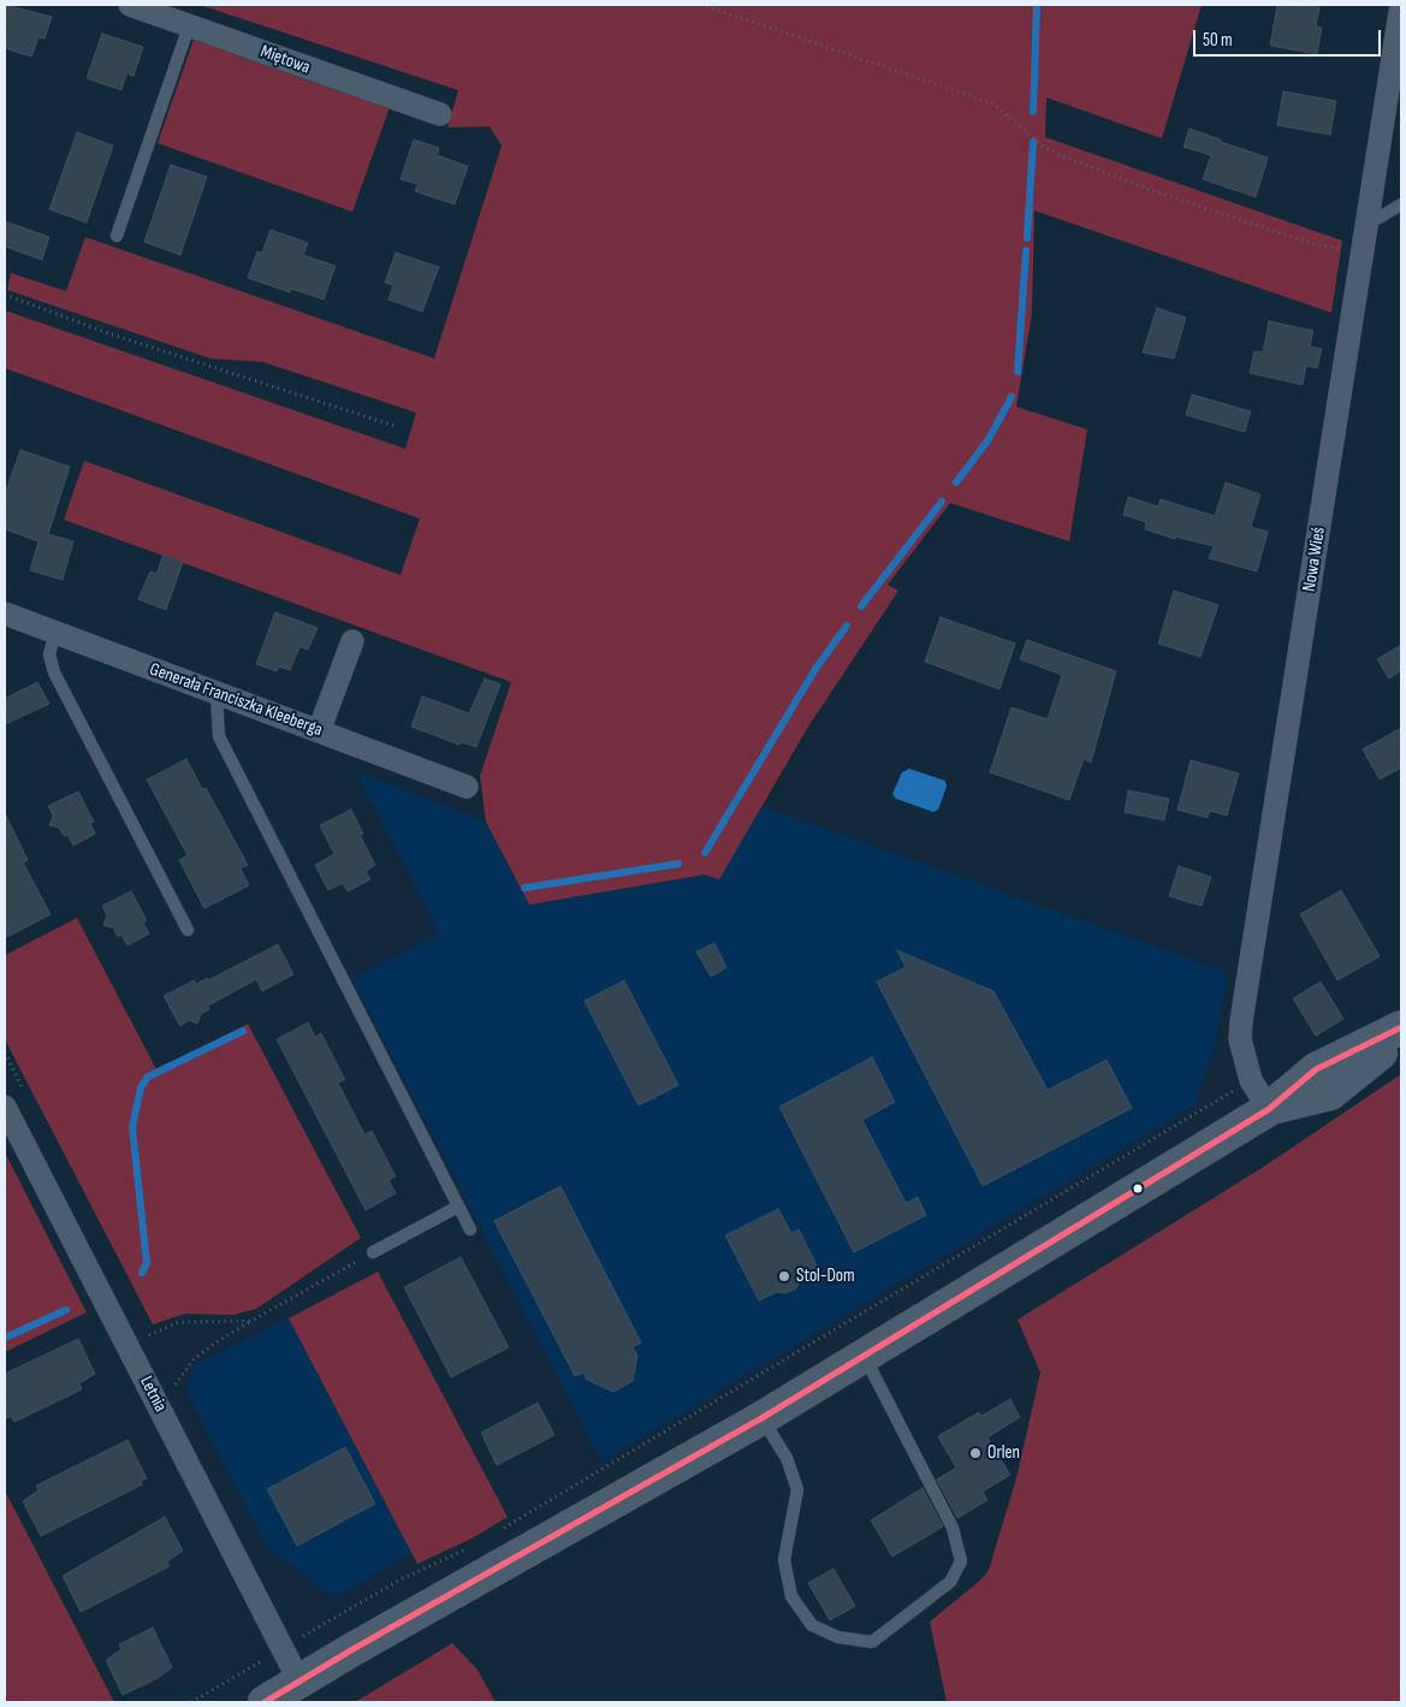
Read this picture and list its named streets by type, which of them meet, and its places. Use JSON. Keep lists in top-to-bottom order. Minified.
{"streets":{"street":["Miętowa","Nowa Wieś","Generała Franciszka Kleeberga","Letnia"]},"places":["Stol-Dom","Orlen"],"scale_bar":"50 m"}
